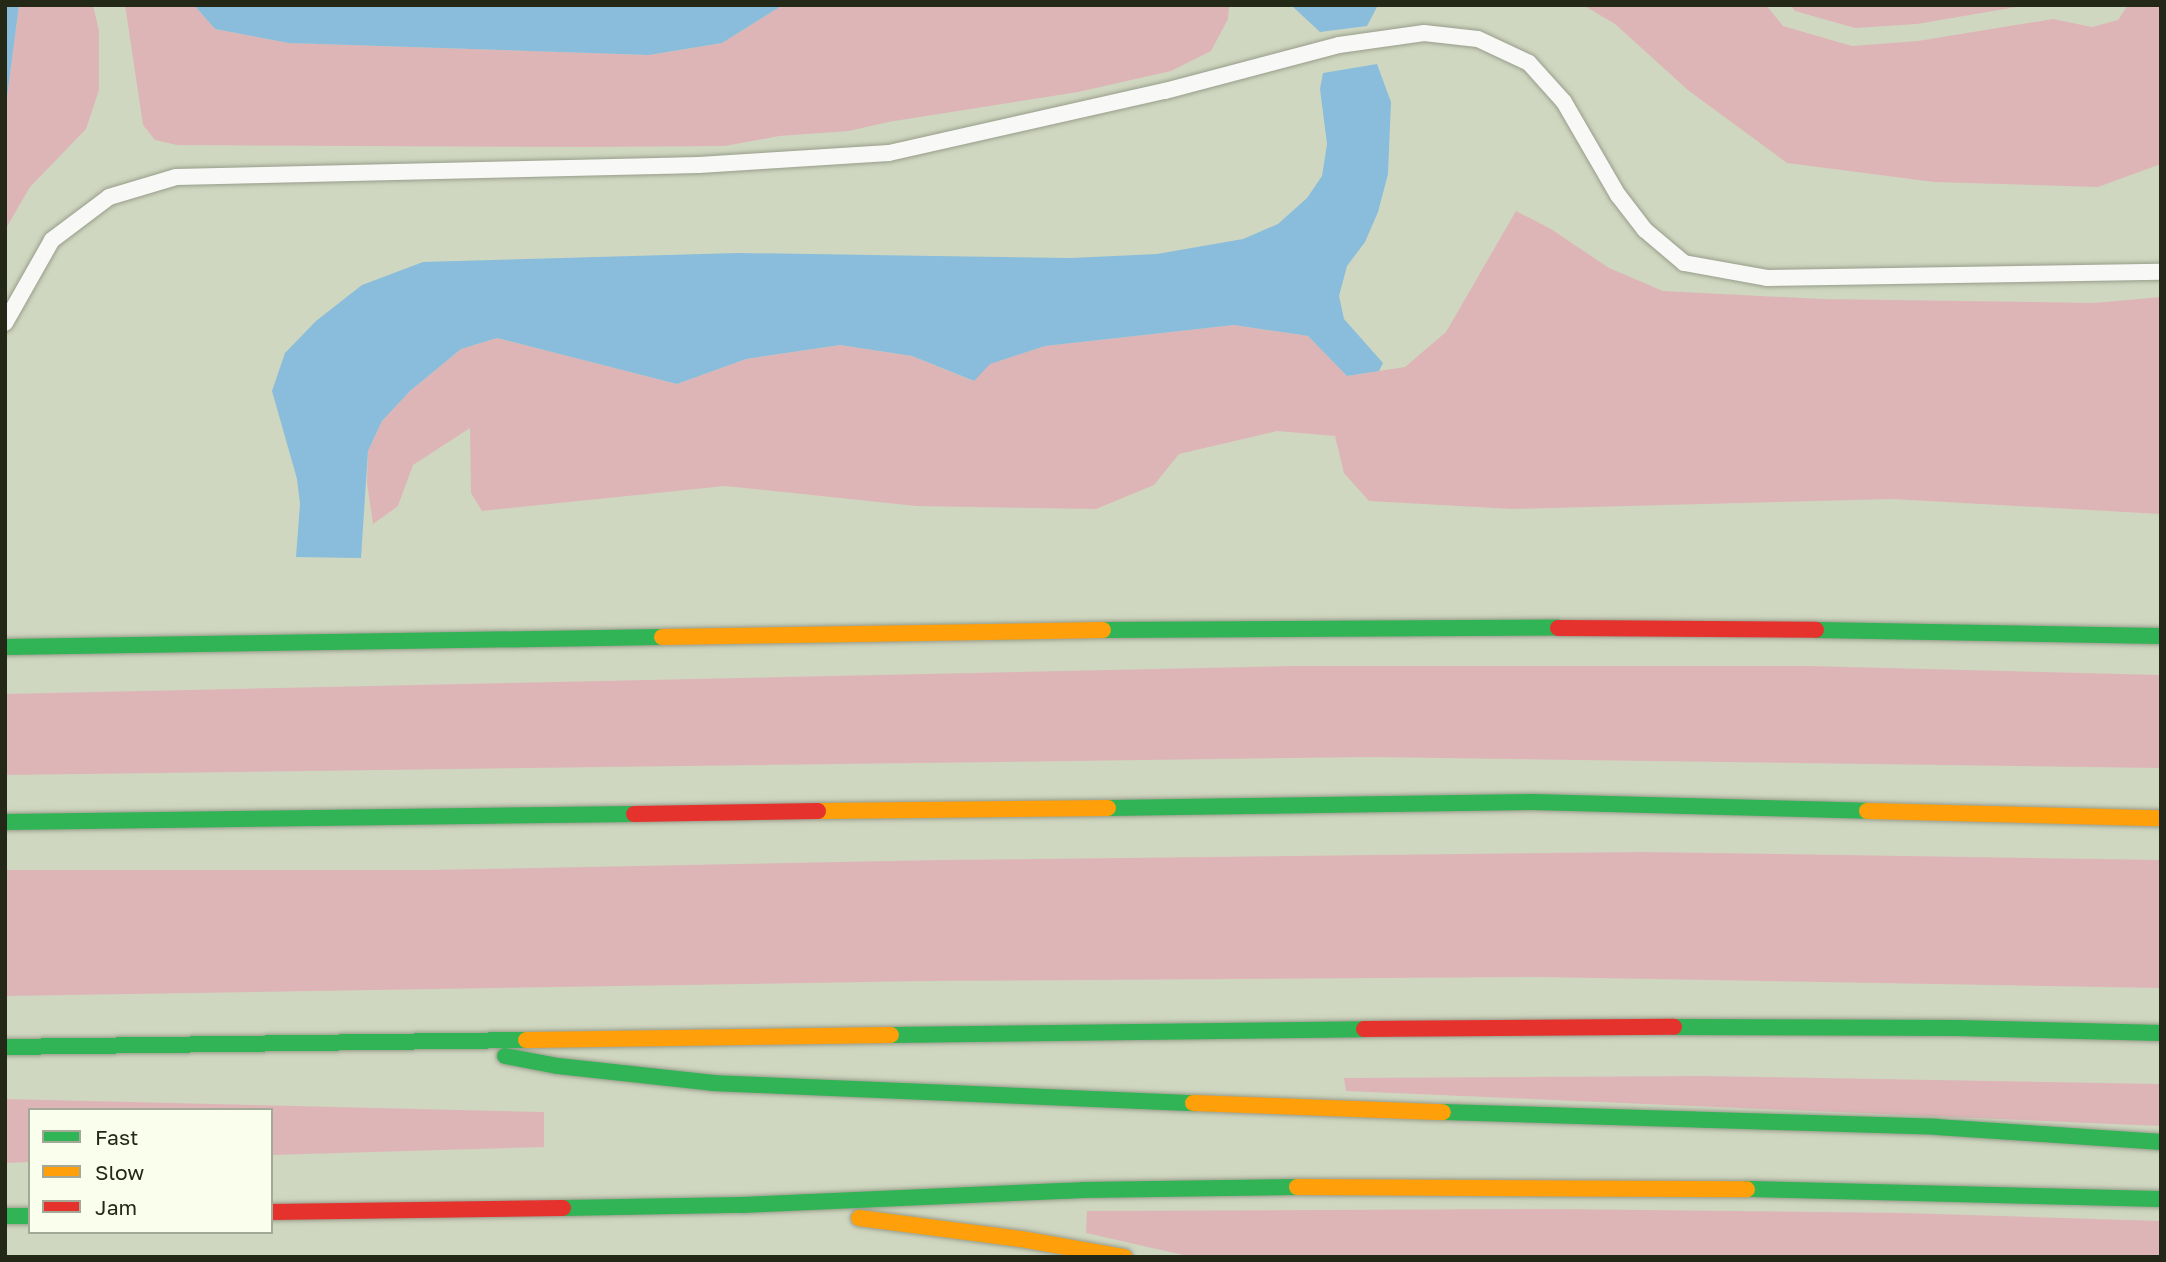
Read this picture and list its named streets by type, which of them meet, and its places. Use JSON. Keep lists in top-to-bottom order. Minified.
{"legend":["Fast","Slow","Jam"]}
